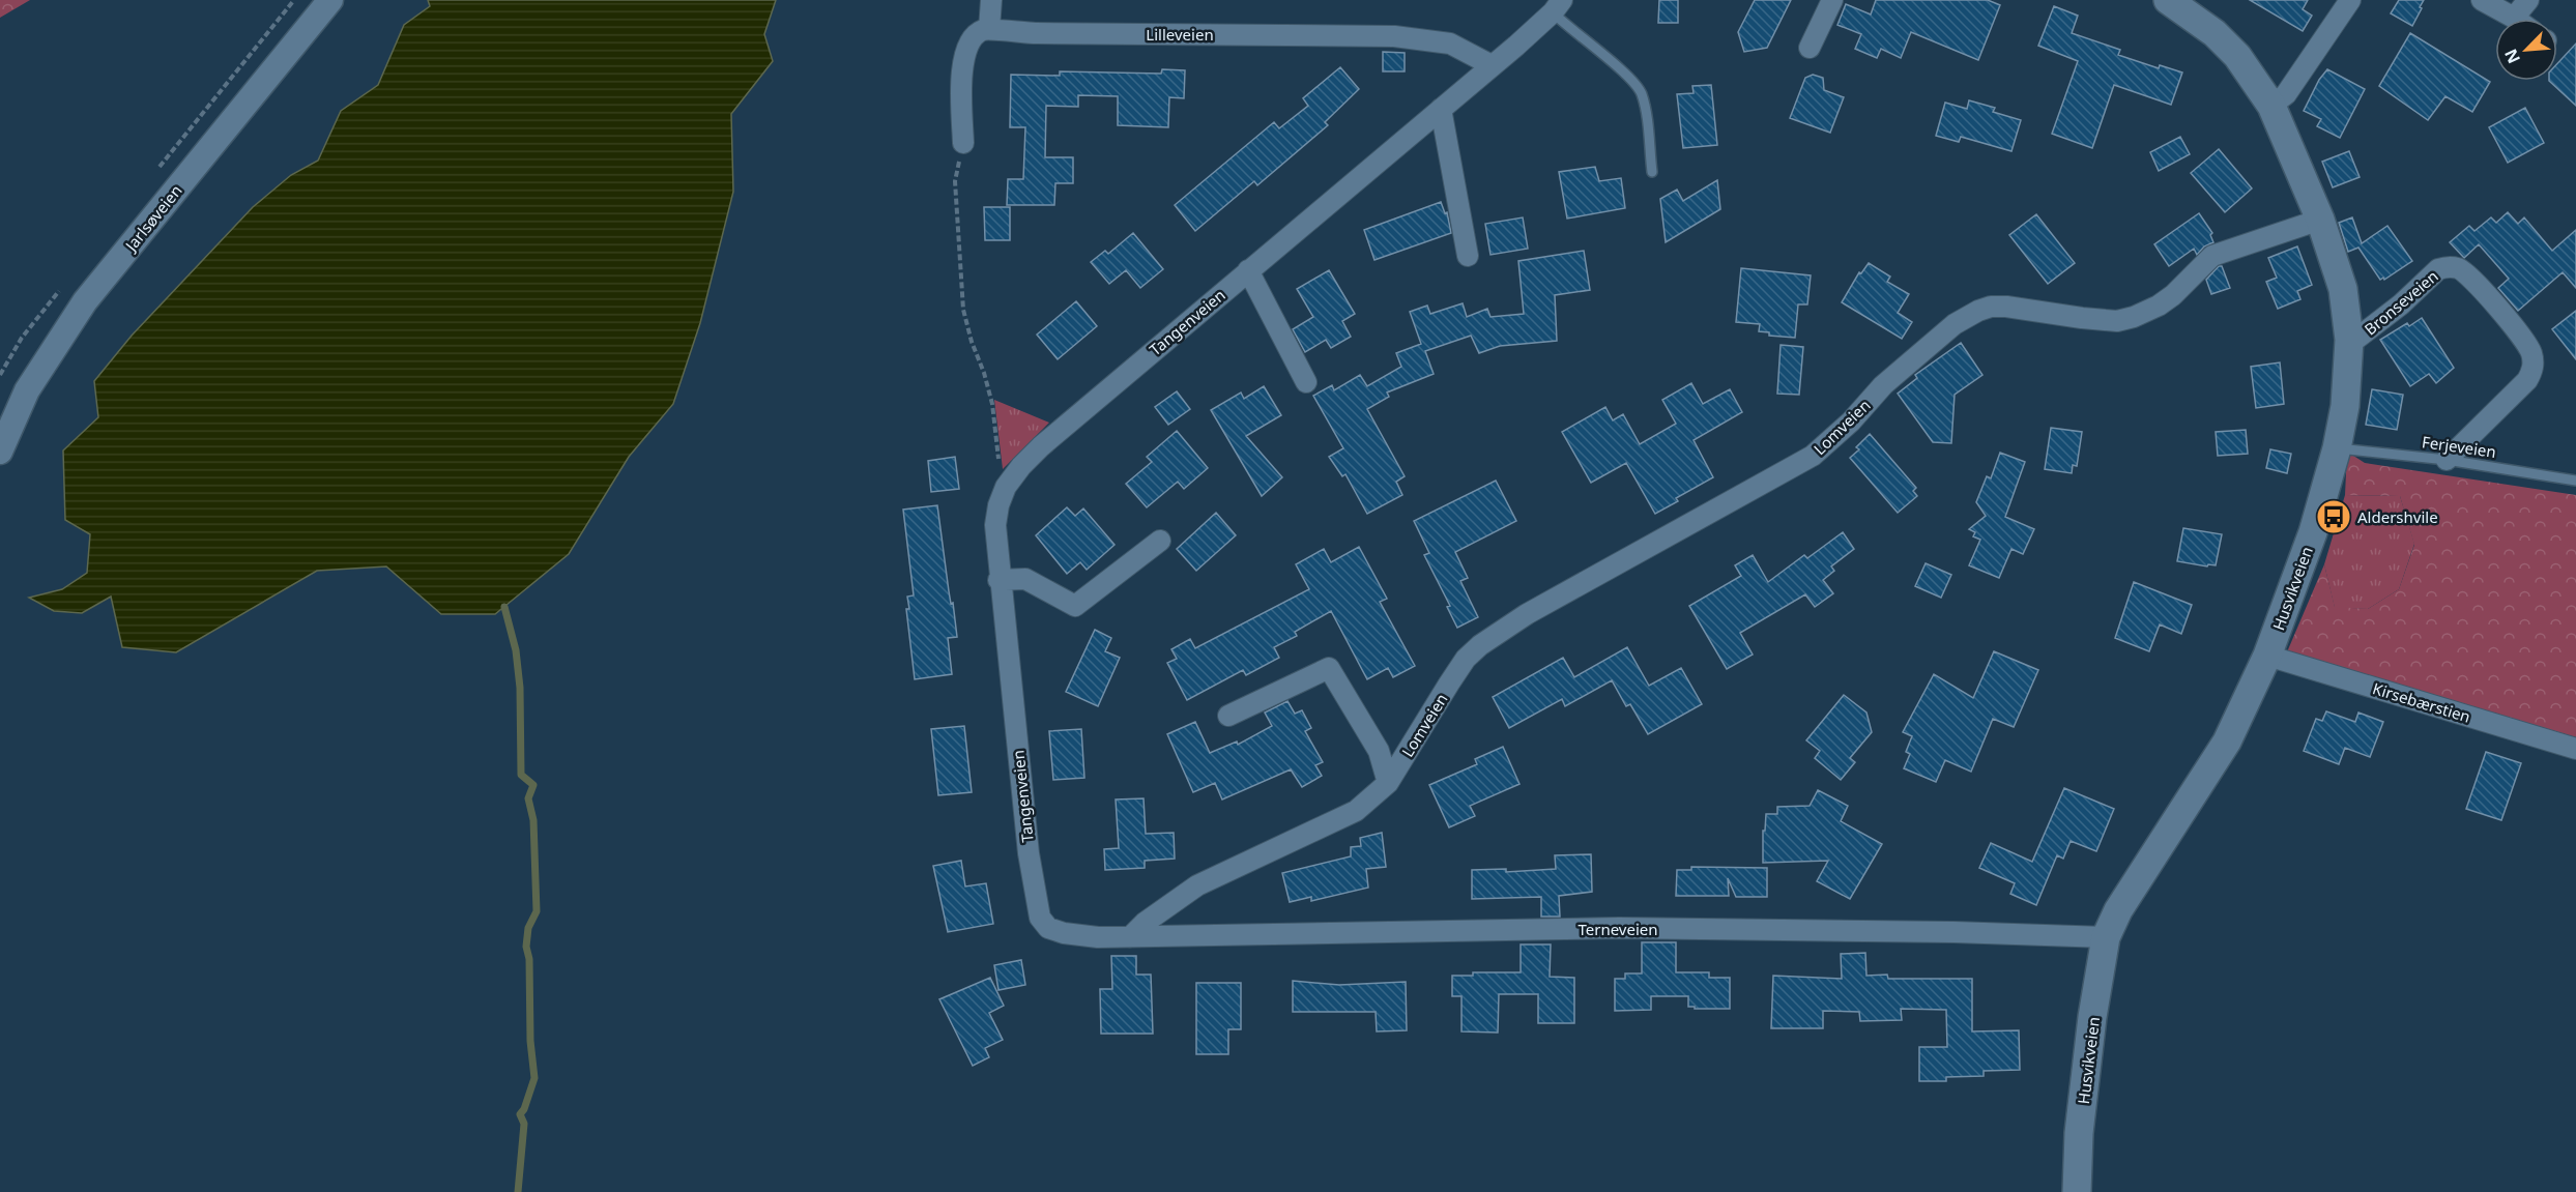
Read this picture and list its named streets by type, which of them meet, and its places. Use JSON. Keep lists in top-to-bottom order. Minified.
{"streets":{"main road":["Husvikveien"],"street":["Lilleveien","Jarlsøveien","Bronseveien","Tangenveien","Lomveien","Kirsebærstien","Terneveien"],"lane":["Ferjeveien"]},"crossings":[["Lilleveien","Tangenveien"],["Bronseveien","Ferjeveien"],["Bronseveien","Husvikveien"],["Tangenveien","Lomveien"],["Tangenveien","Terneveien"],["Lomveien","Husvikveien"],["Lomveien","Terneveien"],["Ferjeveien","Husvikveien"],["Husvikveien","Kirsebærstien"],["Husvikveien","Terneveien"]],"places":{"bus stop":["Aldershvile"]},"north":"bottom left"}
